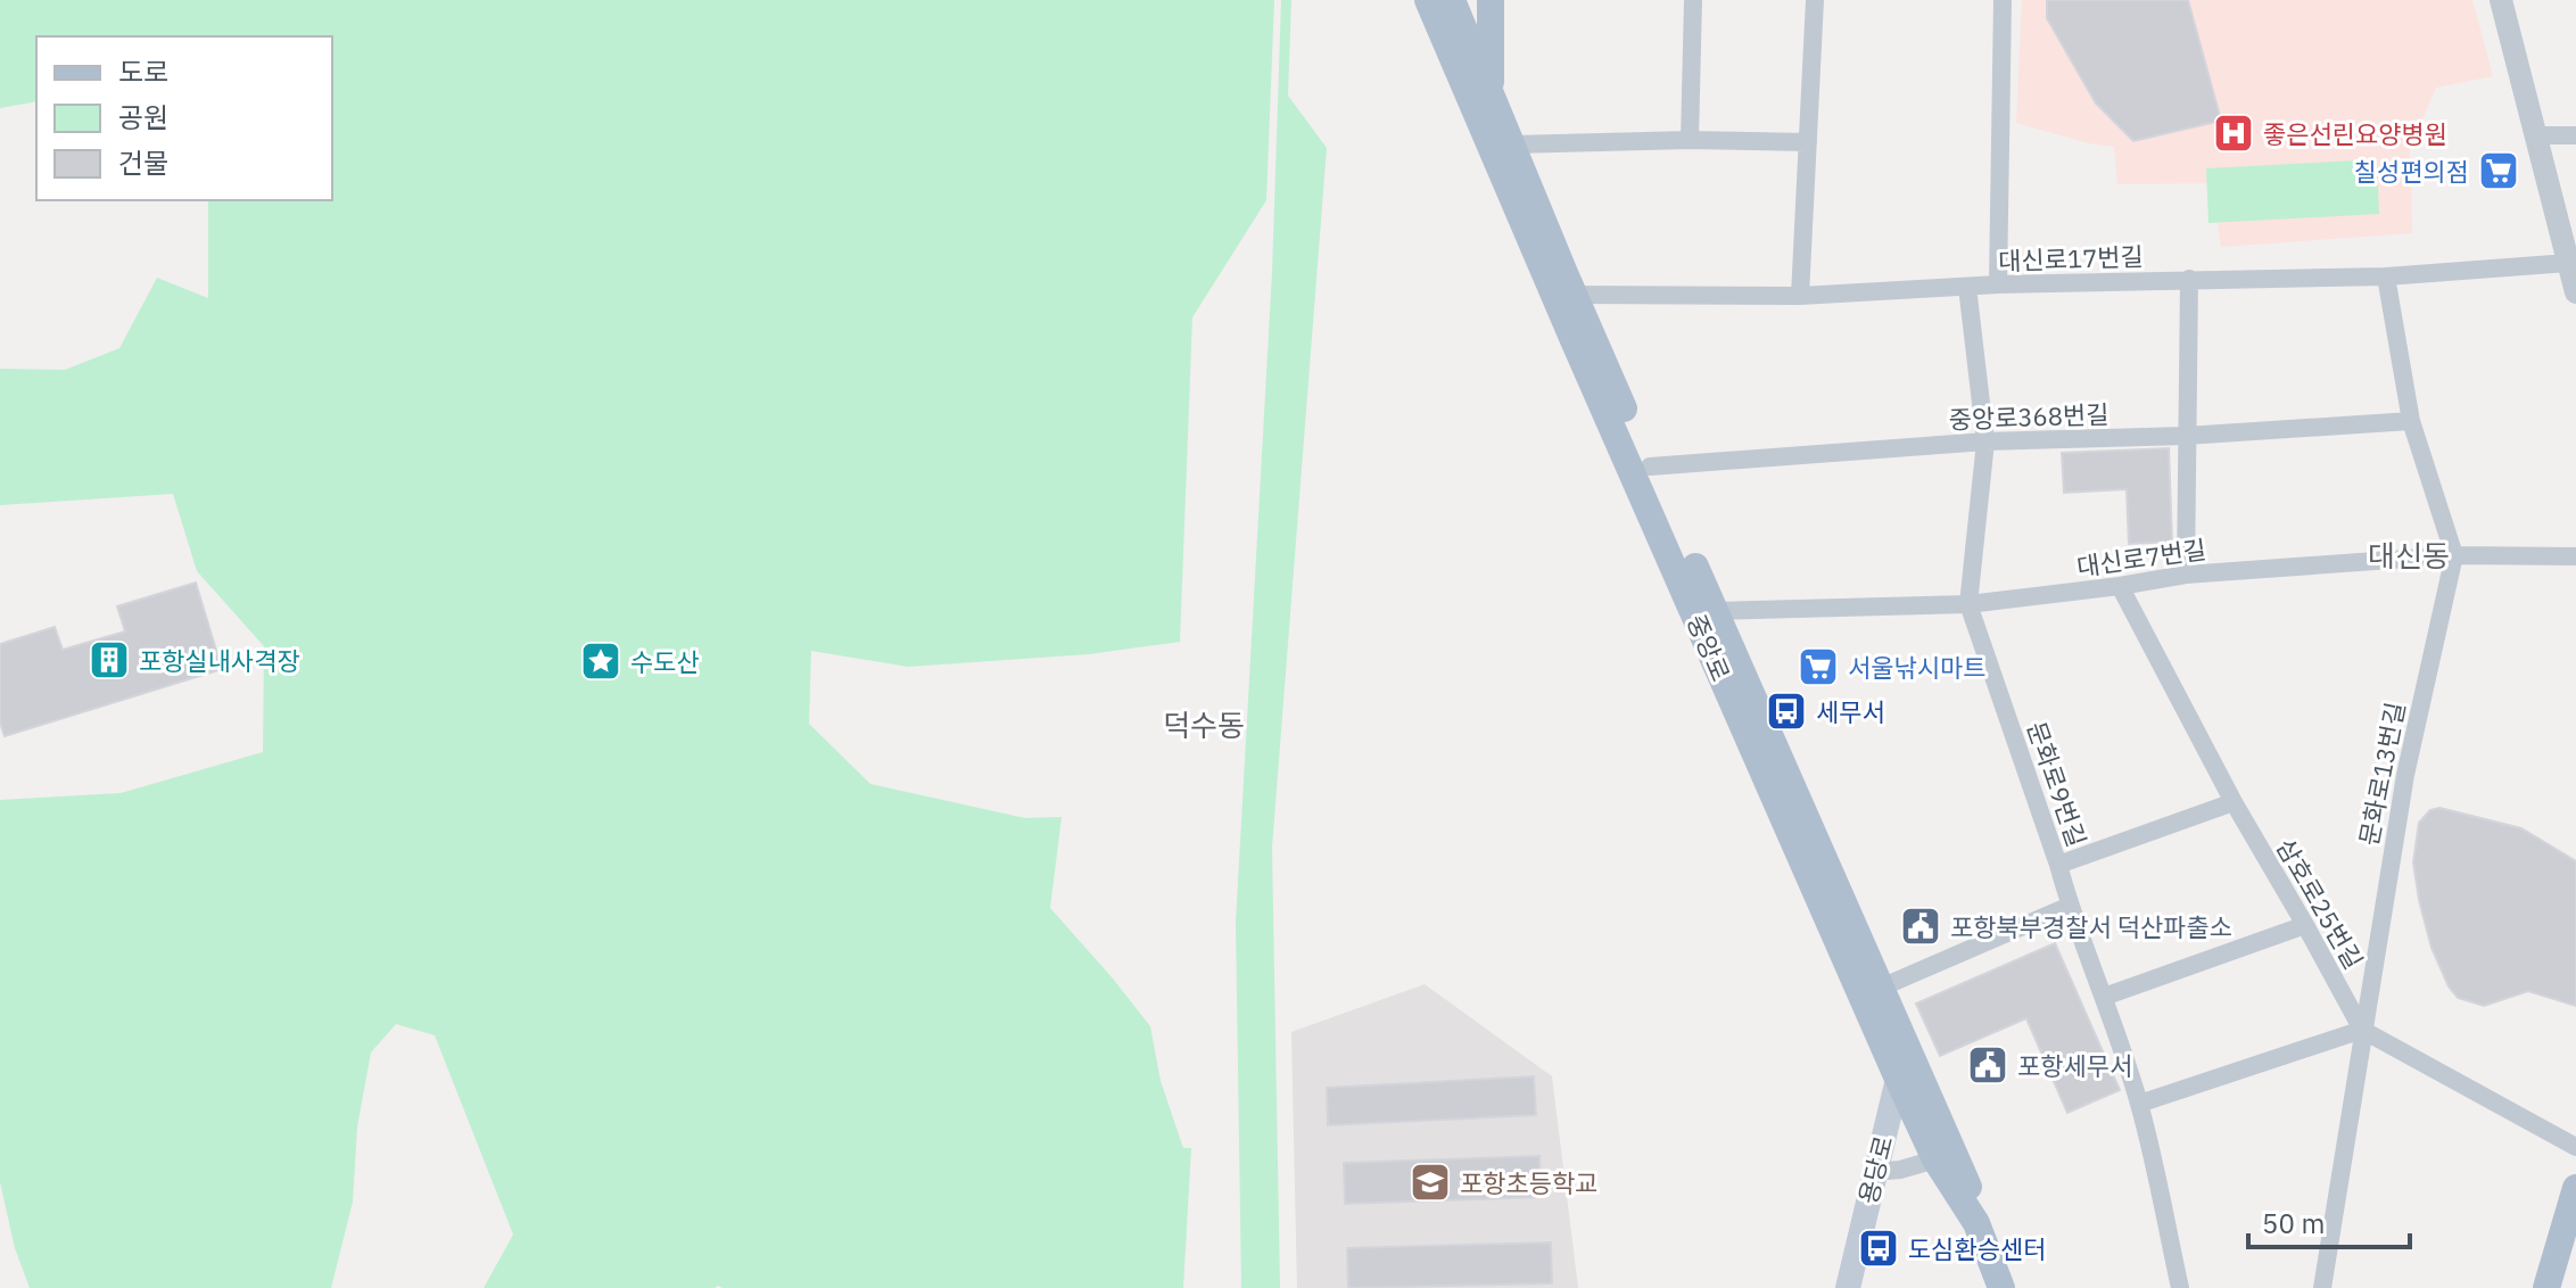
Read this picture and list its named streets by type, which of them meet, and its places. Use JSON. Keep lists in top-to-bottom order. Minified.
{"streets":{"main road":["중앙로","용당로"],"street":["대신로17번길","중앙로368번길","대신로7번길","문화로13번길","문화로9번길","삼호로25번길"]},"crossings":[["대신로17번길","중앙로"],["대신로17번길","문화로9번길"],["중앙로368번길","중앙로"],["중앙로368번길","문화로9번길"],["대신로7번길","중앙로"],["대신로7번길","문화로13번길"],["대신로7번길","문화로9번길"],["대신로7번길","삼호로25번길"],["중앙로","용당로"],["문화로13번길","삼호로25번길"]],"districts":["대신동","덕수동"],"places":{"hospital":["좋은선린요양병원"],"supermarket":["칠성편의점","서울낚시마트"],"building":["포항실내사격장"],"place":["수도산"],"bus stop":["세무서","도심환승센터"],"public building":["포항북부경찰서 덕산파출소","포항세무서"],"school or university":["포항초등학교"]},"legend":["도로","공원","건물"],"scale_bar":"50 m"}
